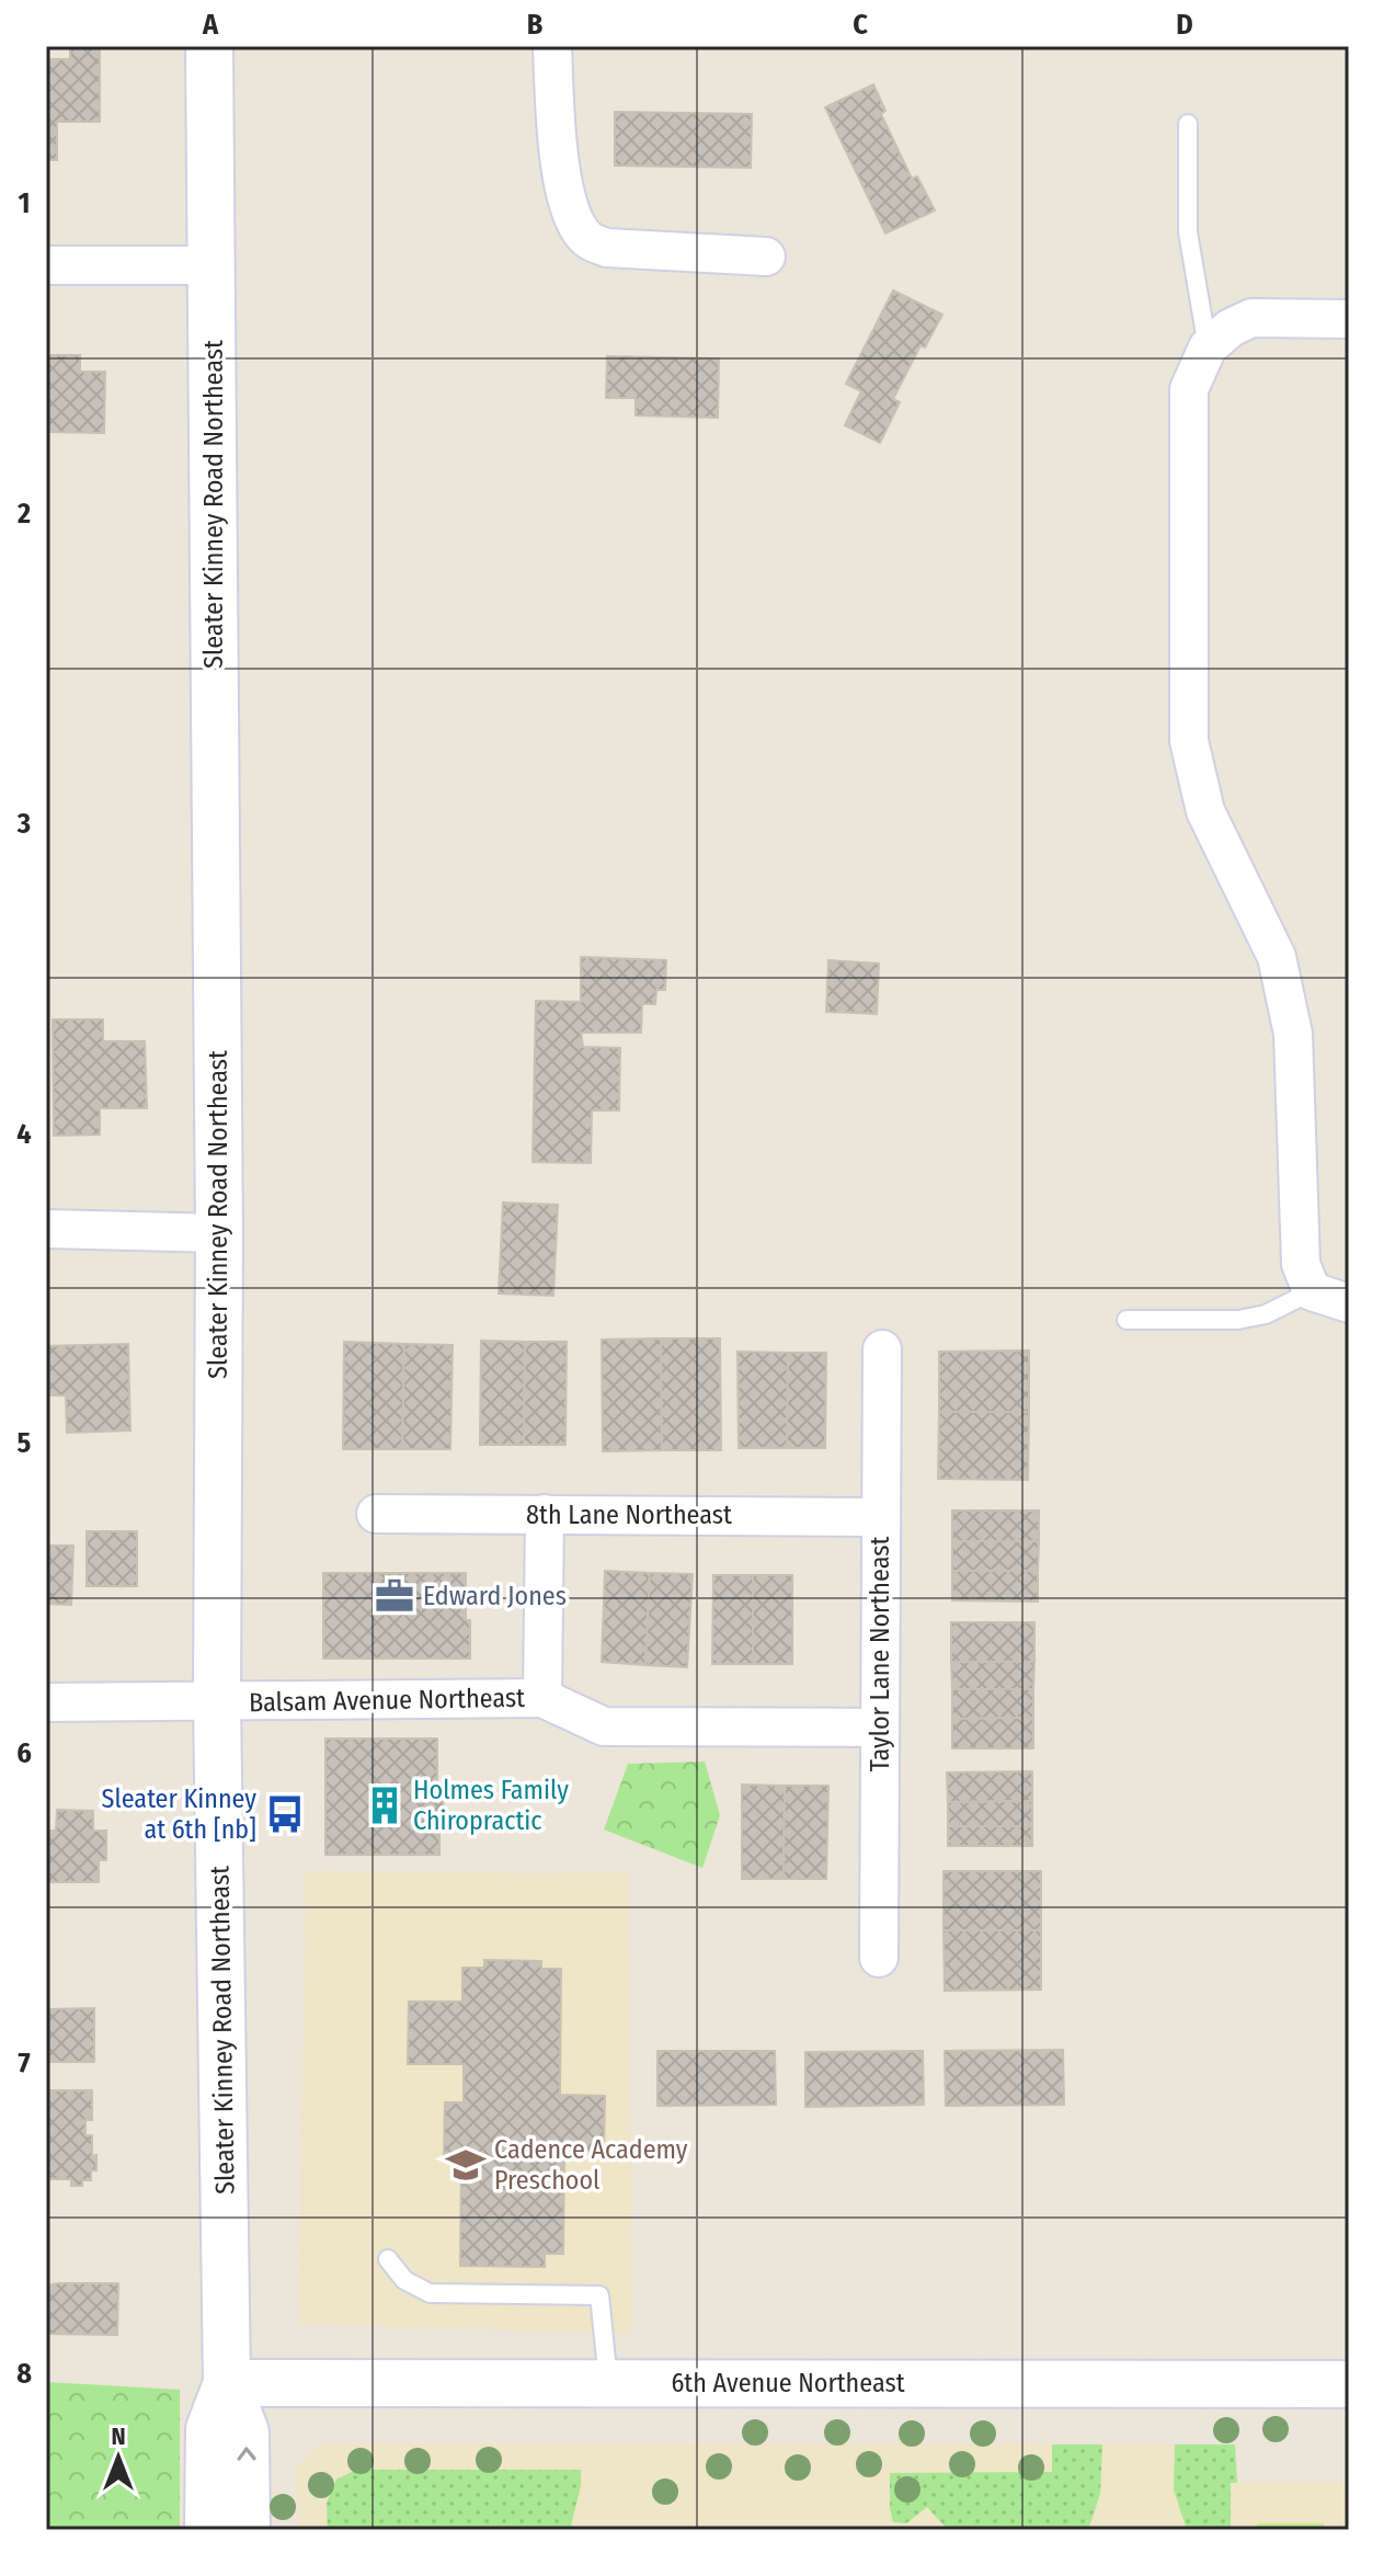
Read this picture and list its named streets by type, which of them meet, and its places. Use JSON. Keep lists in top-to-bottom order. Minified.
{"streets":{"street":["Sleater Kinney Road Northeast","8th Lane Northeast","Taylor Lane Northeast","Balsam Avenue Northeast","6th Avenue Northeast"]},"crossings":[["Sleater Kinney Road Northeast","Balsam Avenue Northeast"],["Sleater Kinney Road Northeast","6th Avenue Northeast"],["8th Lane Northeast","Taylor Lane Northeast"],["Taylor Lane Northeast","Balsam Avenue Northeast"]],"places":{"office":["Edward Jones"],"building":["Holmes Family Chiropractic"],"bus stop":["Sleater Kinney at 6th [nb]"],"school or university":["Cadence Academy Preschool"]},"north":"top","grid":{"columns":["A","B","C","D"],"rows":["1","2","3","4","5","6","7","8"]}}
